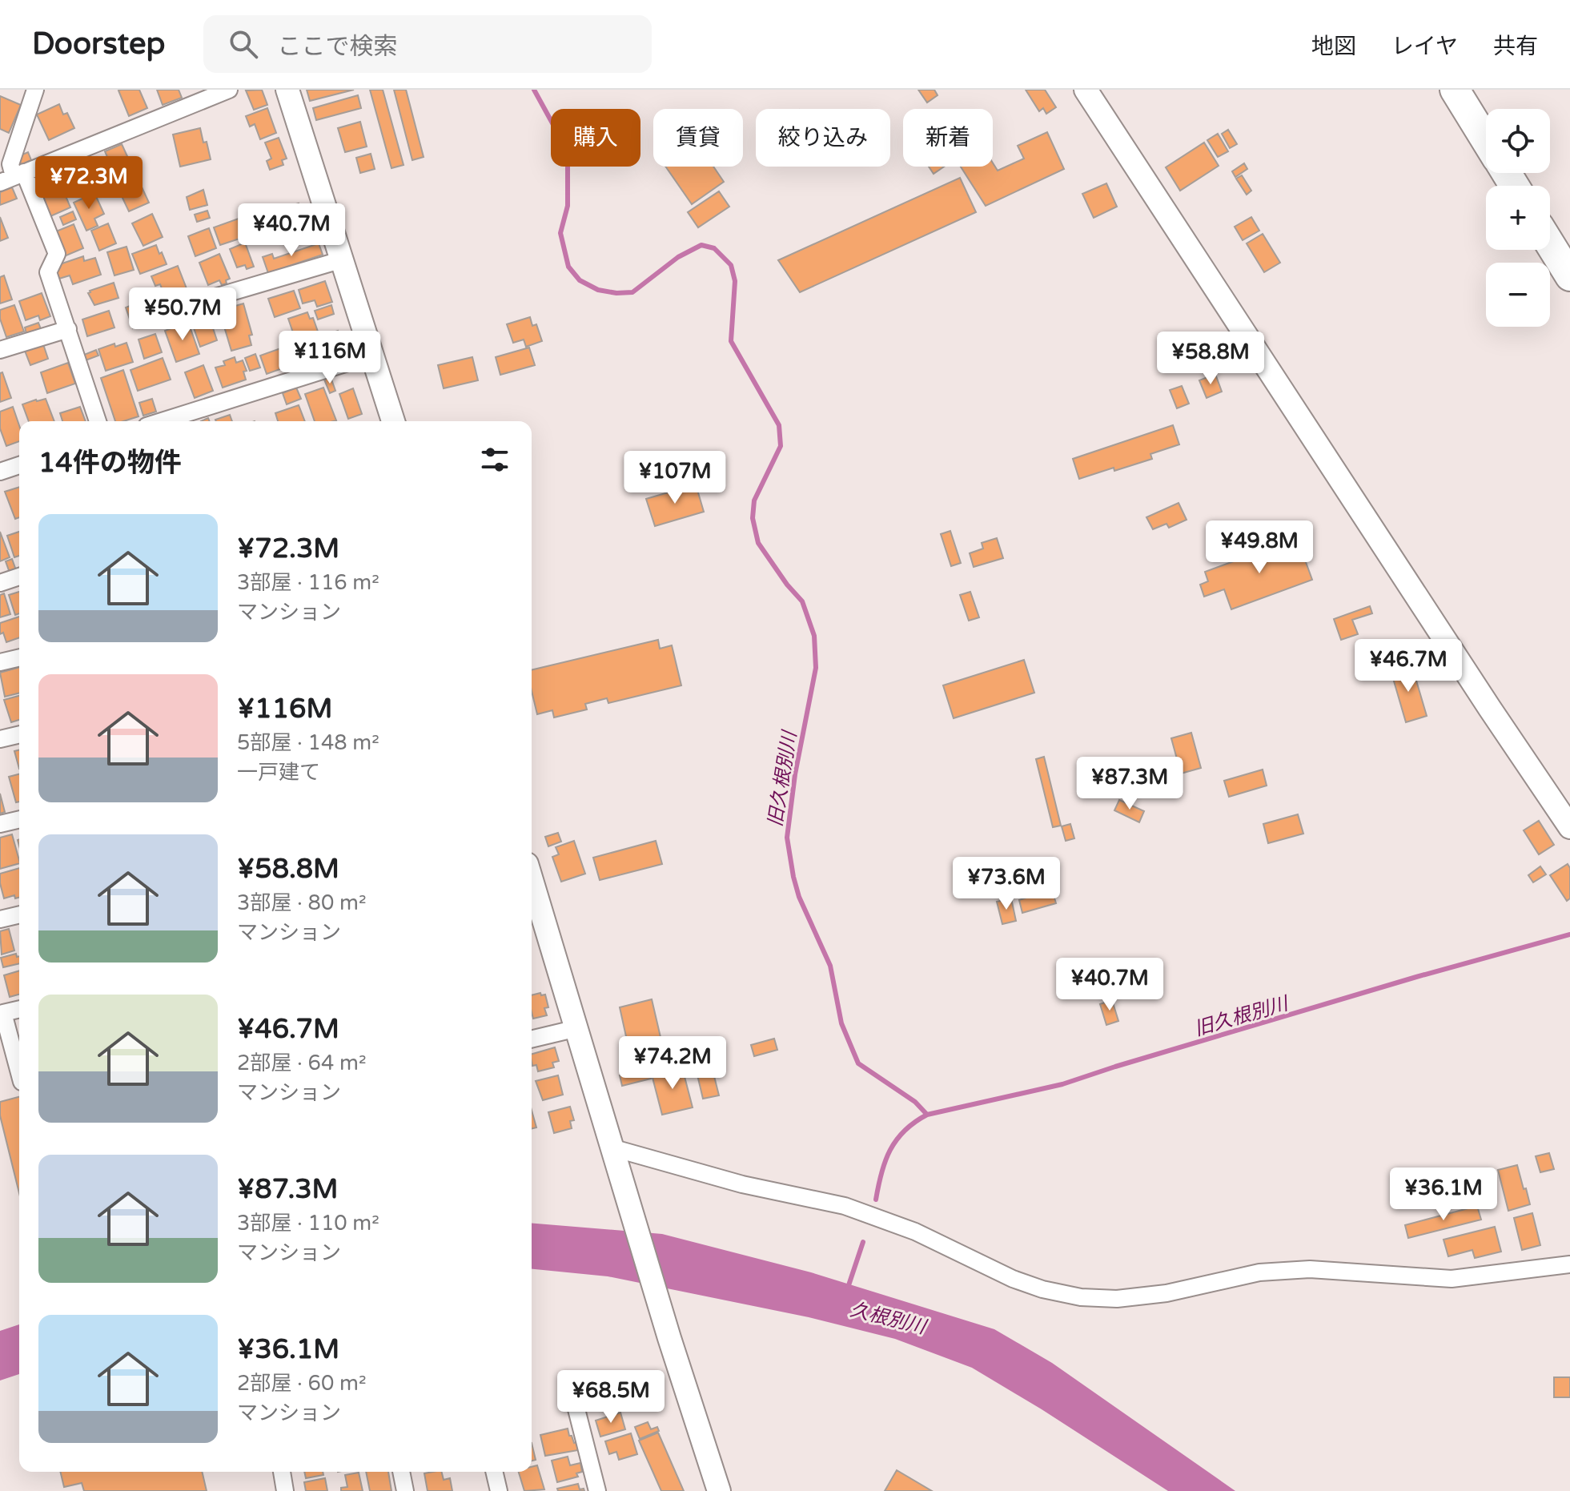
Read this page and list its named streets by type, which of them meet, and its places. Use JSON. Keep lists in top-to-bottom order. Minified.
{"water":["旧久根別川","久根別川"],"page":{"header":"Doorstep","search":"ここで検索","nav":["地図","レイヤ","共有"],"map_buttons":["+","−"],"chip":["購入","賃貸","絞り込み","新着"],"price":["¥72.3M","¥40.7M","¥50.7M","¥116M","¥58.8M","¥107M","¥49.8M","¥46.7M","¥87.3M","¥73.6M","¥40.7M","¥74.2M","¥36.1M","¥68.5M"],"heading":"14件の物件","list":[{"name":"¥72.3M","note":"3部屋 · 116 m² · マンション"},{"name":"¥116M","note":"5部屋 · 148 m² · 一戸建て"},{"name":"¥58.8M","note":"3部屋 · 80 m² · マンション"},{"name":"¥46.7M","note":"2部屋 · 64 m² · マンション"},{"name":"¥87.3M","note":"3部屋 · 110 m² · マンション"},{"name":"¥36.1M","note":"2部屋 · 60 m² · マンション"}]}}
